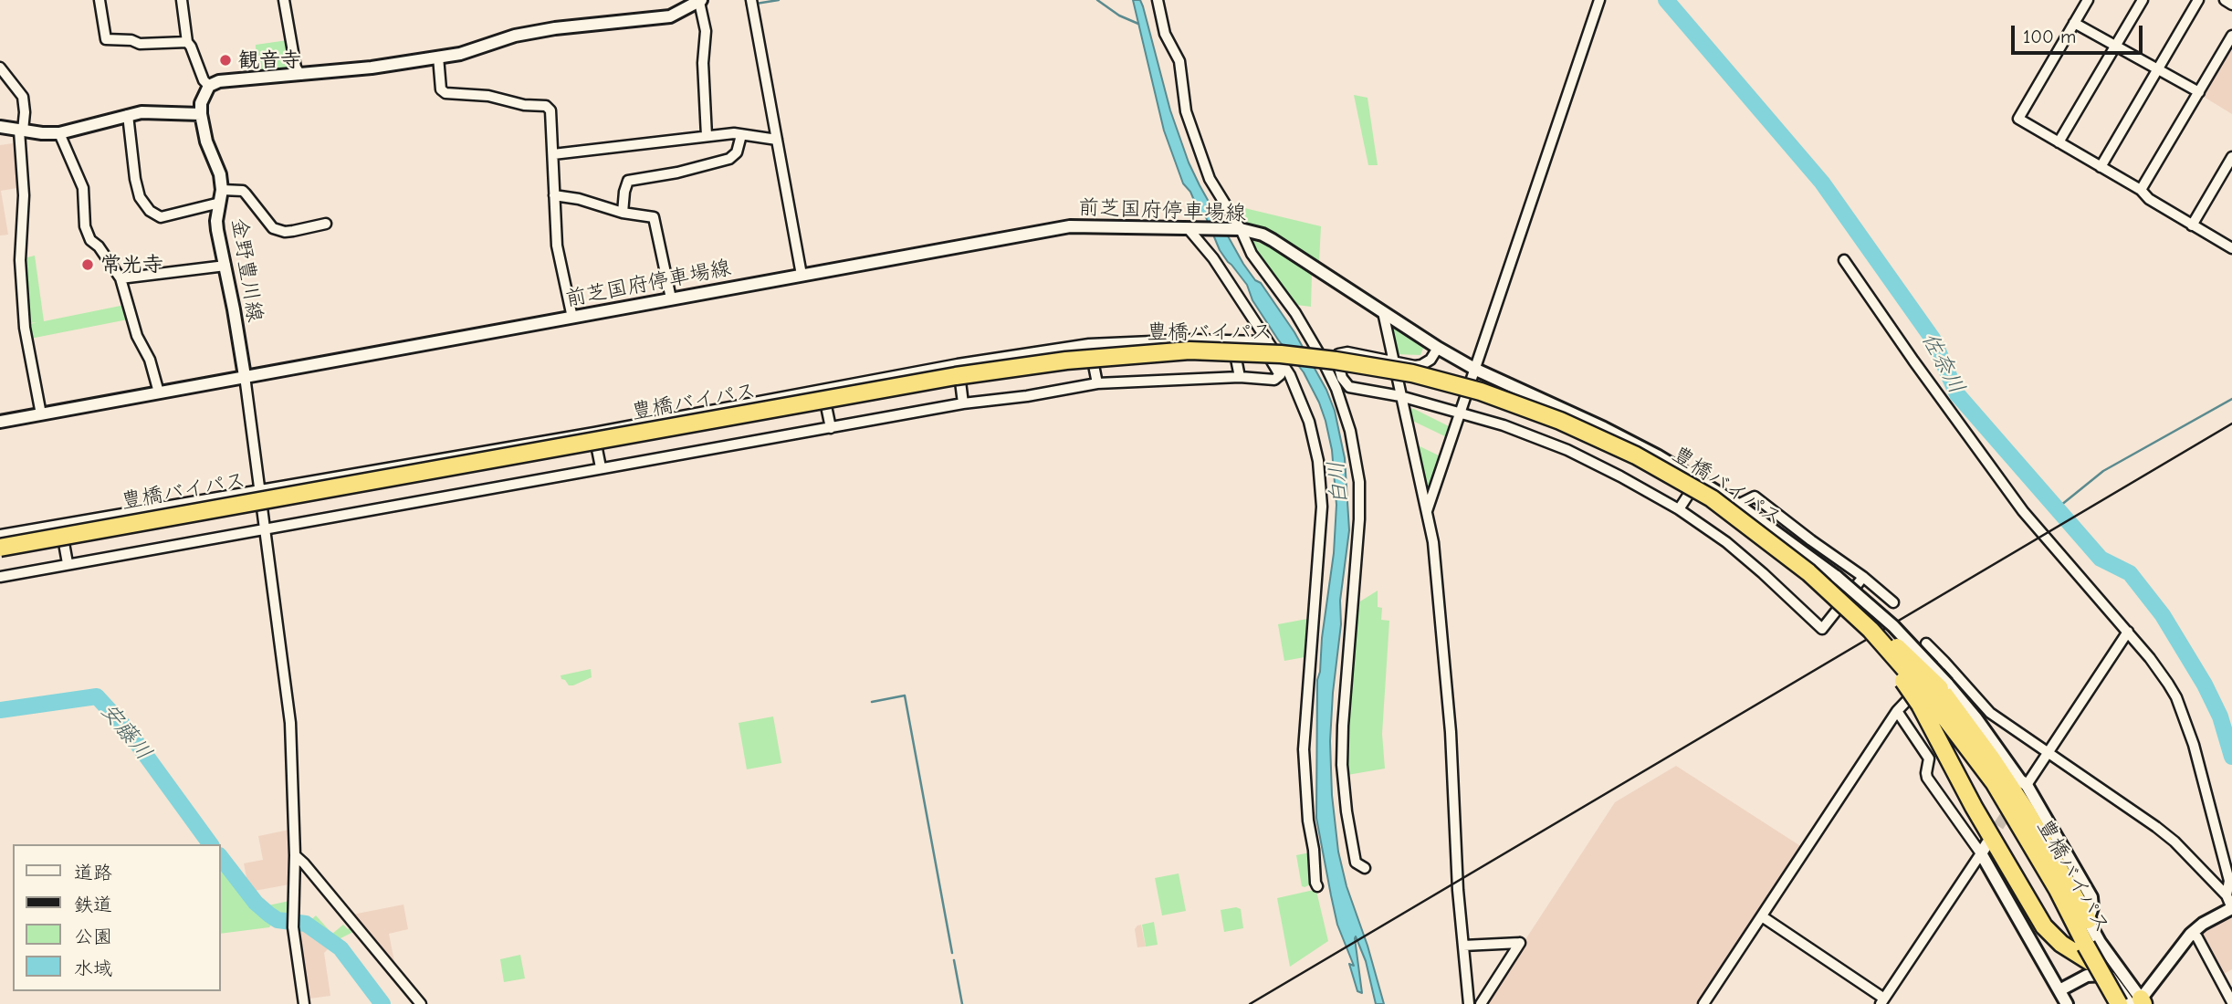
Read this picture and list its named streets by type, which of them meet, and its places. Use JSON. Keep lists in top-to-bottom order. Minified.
{"streets":{"highway":["豊橋バイパス"],"main road":["前芝国府停車場線","金野豊川線"]},"crossings":[["前芝国府停車場線","金野豊川線"],["前芝国府停車場線","豊橋バイパス"]],"water":["佐奈川","白川","安藤川"],"places":["観音寺","常光寺"],"legend":["道路","鉄道","公園","水域"],"scale_bar":"100 m"}
